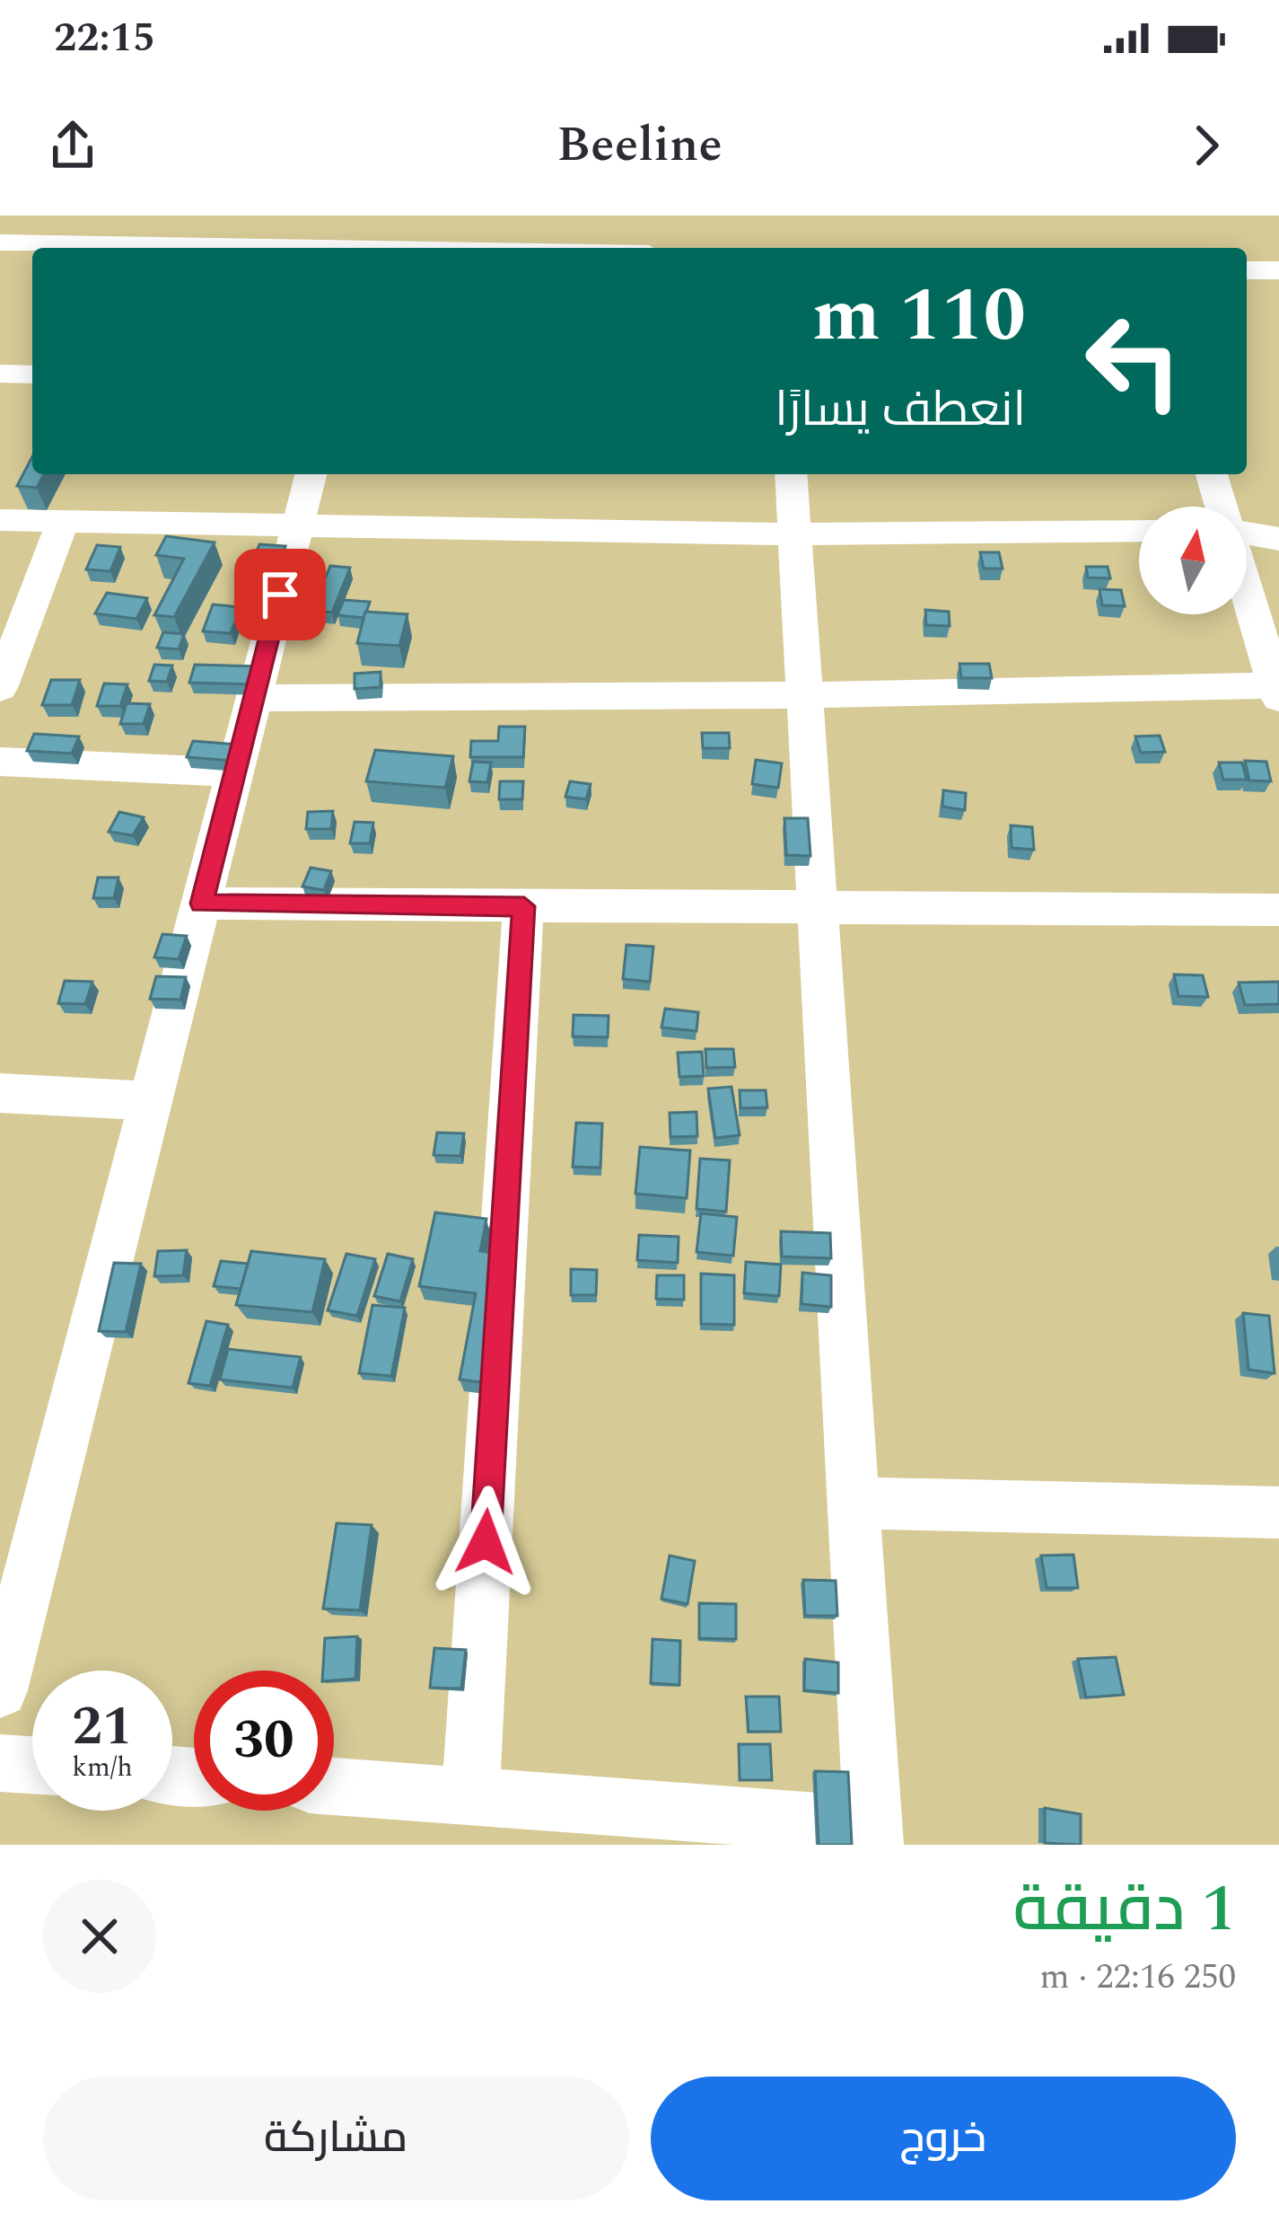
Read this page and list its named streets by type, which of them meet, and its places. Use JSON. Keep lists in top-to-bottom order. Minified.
{"north":"top","page":{"status":"22:15","header":"Beeline","turn":["110 m","انعطف يسارًا"],"speed":"21 km/h","limit":"30","heading":["1 دقيقة","250 m · 22:16"],"buttons":["خروج","مشاركة"]}}
